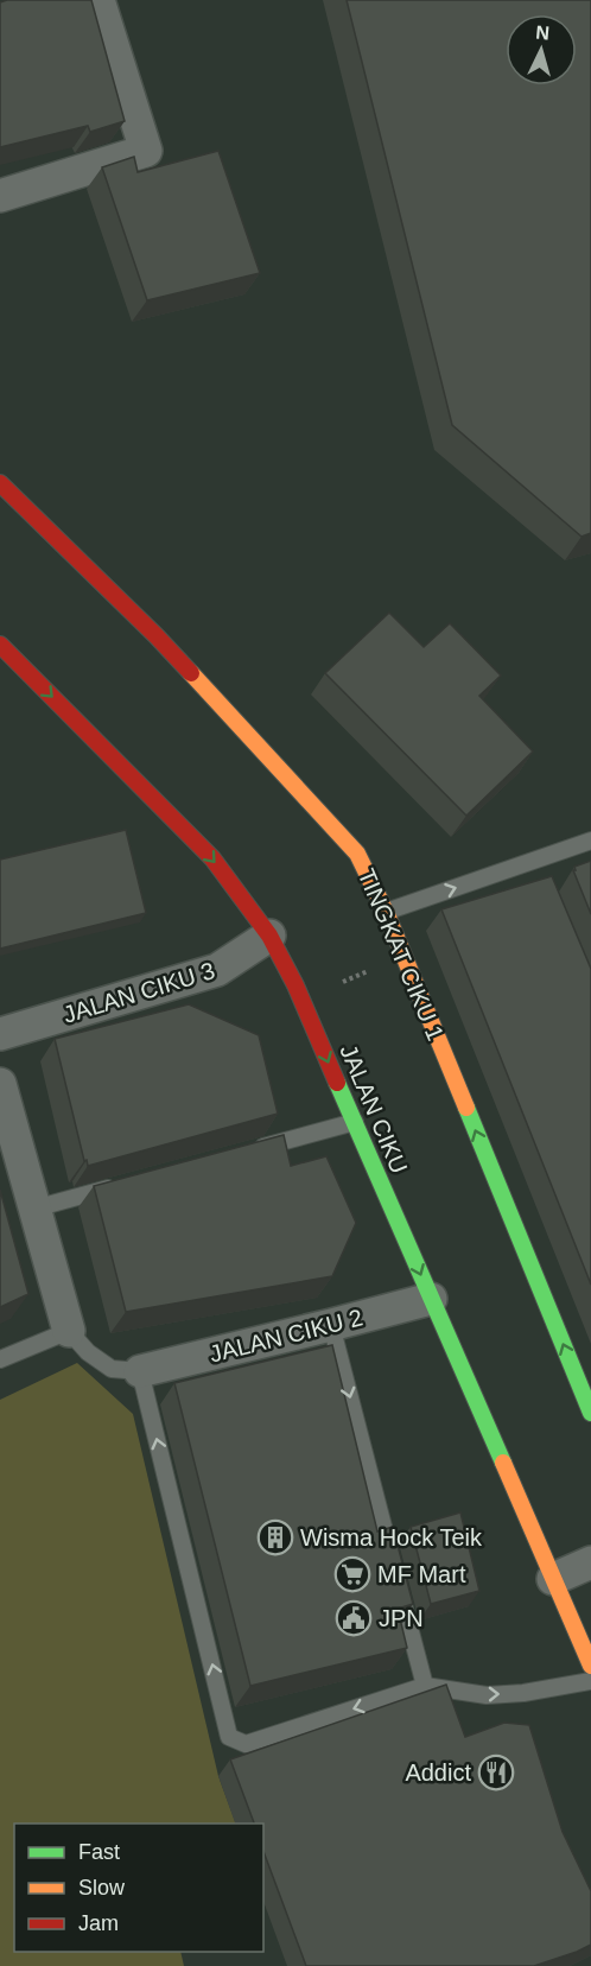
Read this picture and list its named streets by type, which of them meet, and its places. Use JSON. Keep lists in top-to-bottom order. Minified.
{"streets":{"main road":["TINGKAT CIKU 1","JALAN CIKU"],"street":["JALAN CIKU 3","JALAN CIKU 2"]},"crossings":[["JALAN CIKU 3","JALAN CIKU"],["JALAN CIKU","JALAN CIKU 2"]],"one_way":["TINGKAT CIKU 1","JALAN CIKU"],"places":{"building":["Wisma Hock Teik"],"supermarket":["MF Mart"],"public building":["JPN"],"restaurant":["Addict"]},"legend":["Fast","Slow","Jam"],"north":"top"}
